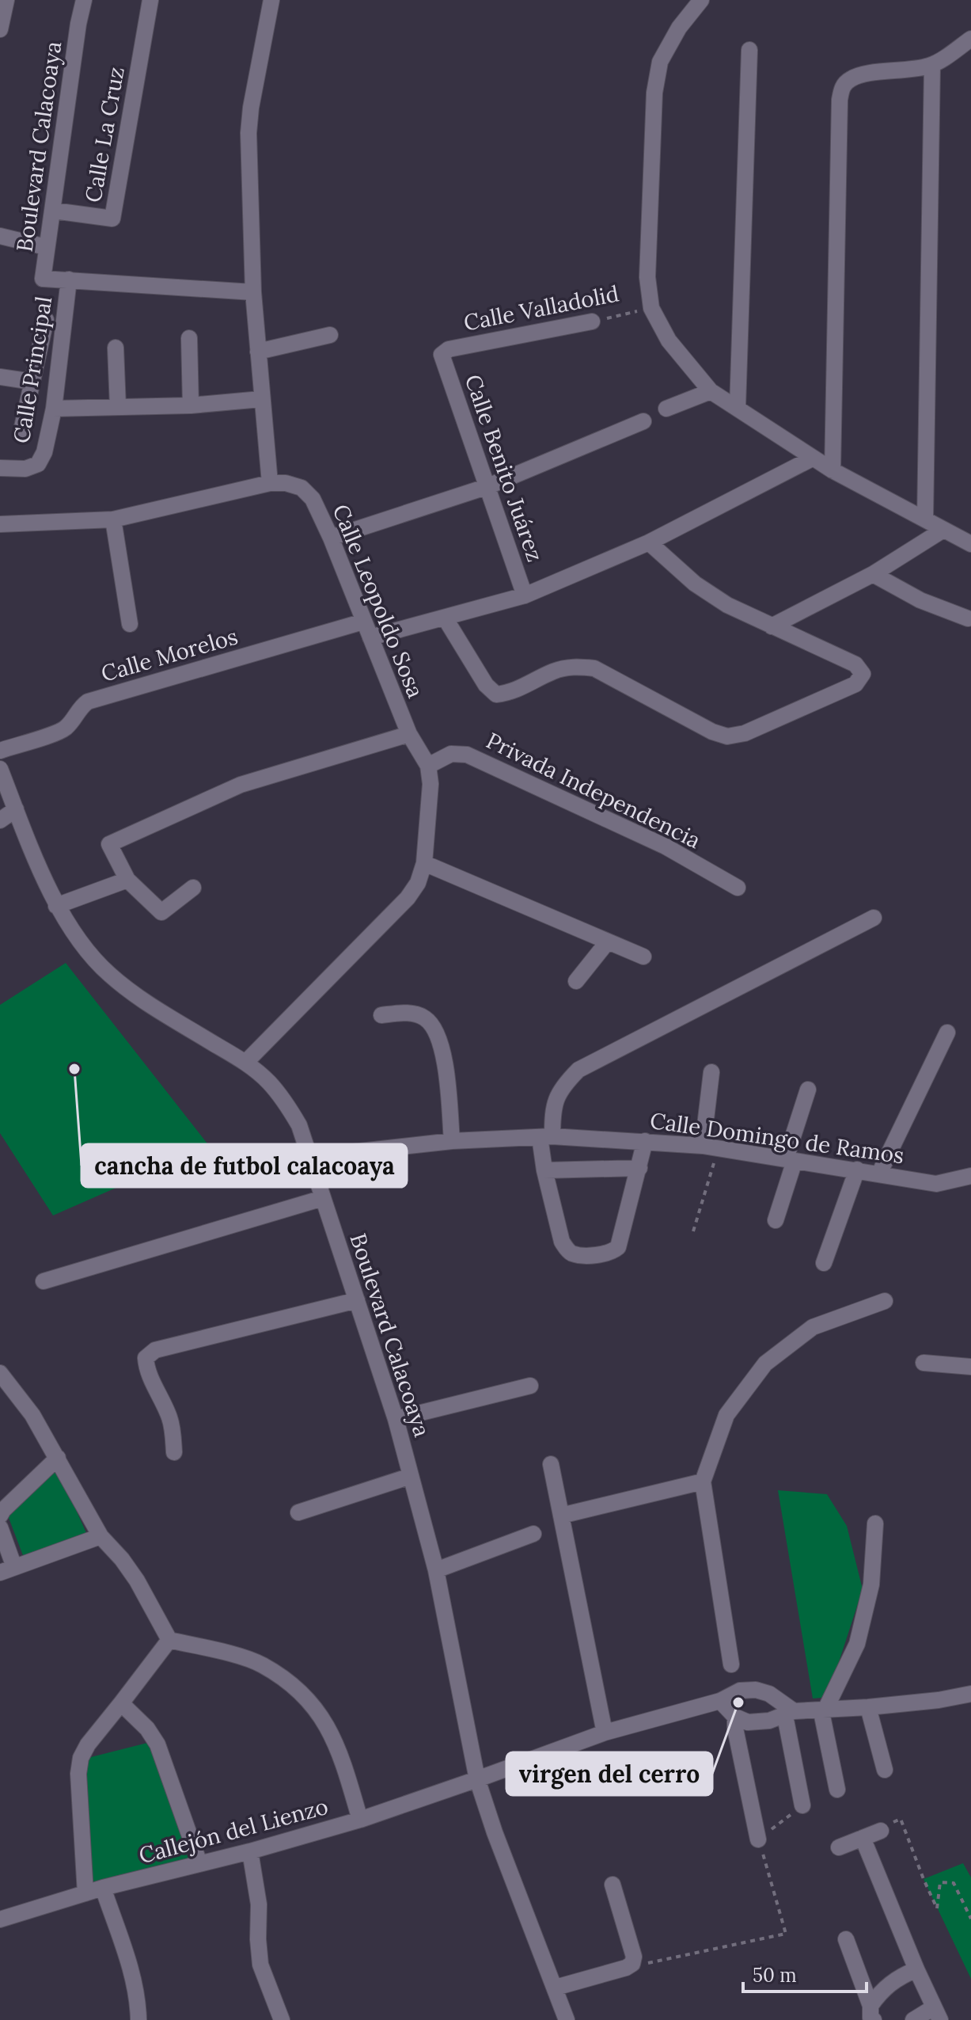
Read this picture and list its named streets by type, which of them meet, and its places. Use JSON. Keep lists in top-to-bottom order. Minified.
{"streets":{"street":["Calle La Cruz","Boulevard Calacoaya","Calle Valladolid","Calle Principal","Calle Benito Juárez","Calle Leopoldo Sosa","Calle Morelos","Privada Independencia","Calle Domingo de Ramos","Callejón del Lienzo"]},"crossings":[["Calle La Cruz","Boulevard Calacoaya"],["Boulevard Calacoaya","Calle Principal"],["Boulevard Calacoaya","Calle Leopoldo Sosa"],["Boulevard Calacoaya","Calle Domingo de Ramos"],["Boulevard Calacoaya","Callejón del Lienzo"],["Calle Valladolid","Calle Benito Juárez"],["Calle Leopoldo Sosa","Calle Morelos"],["Calle Leopoldo Sosa","Privada Independencia"]],"places":["cancha de futbol calacoaya","virgen del cerro"],"scale_bar":"50 m"}
